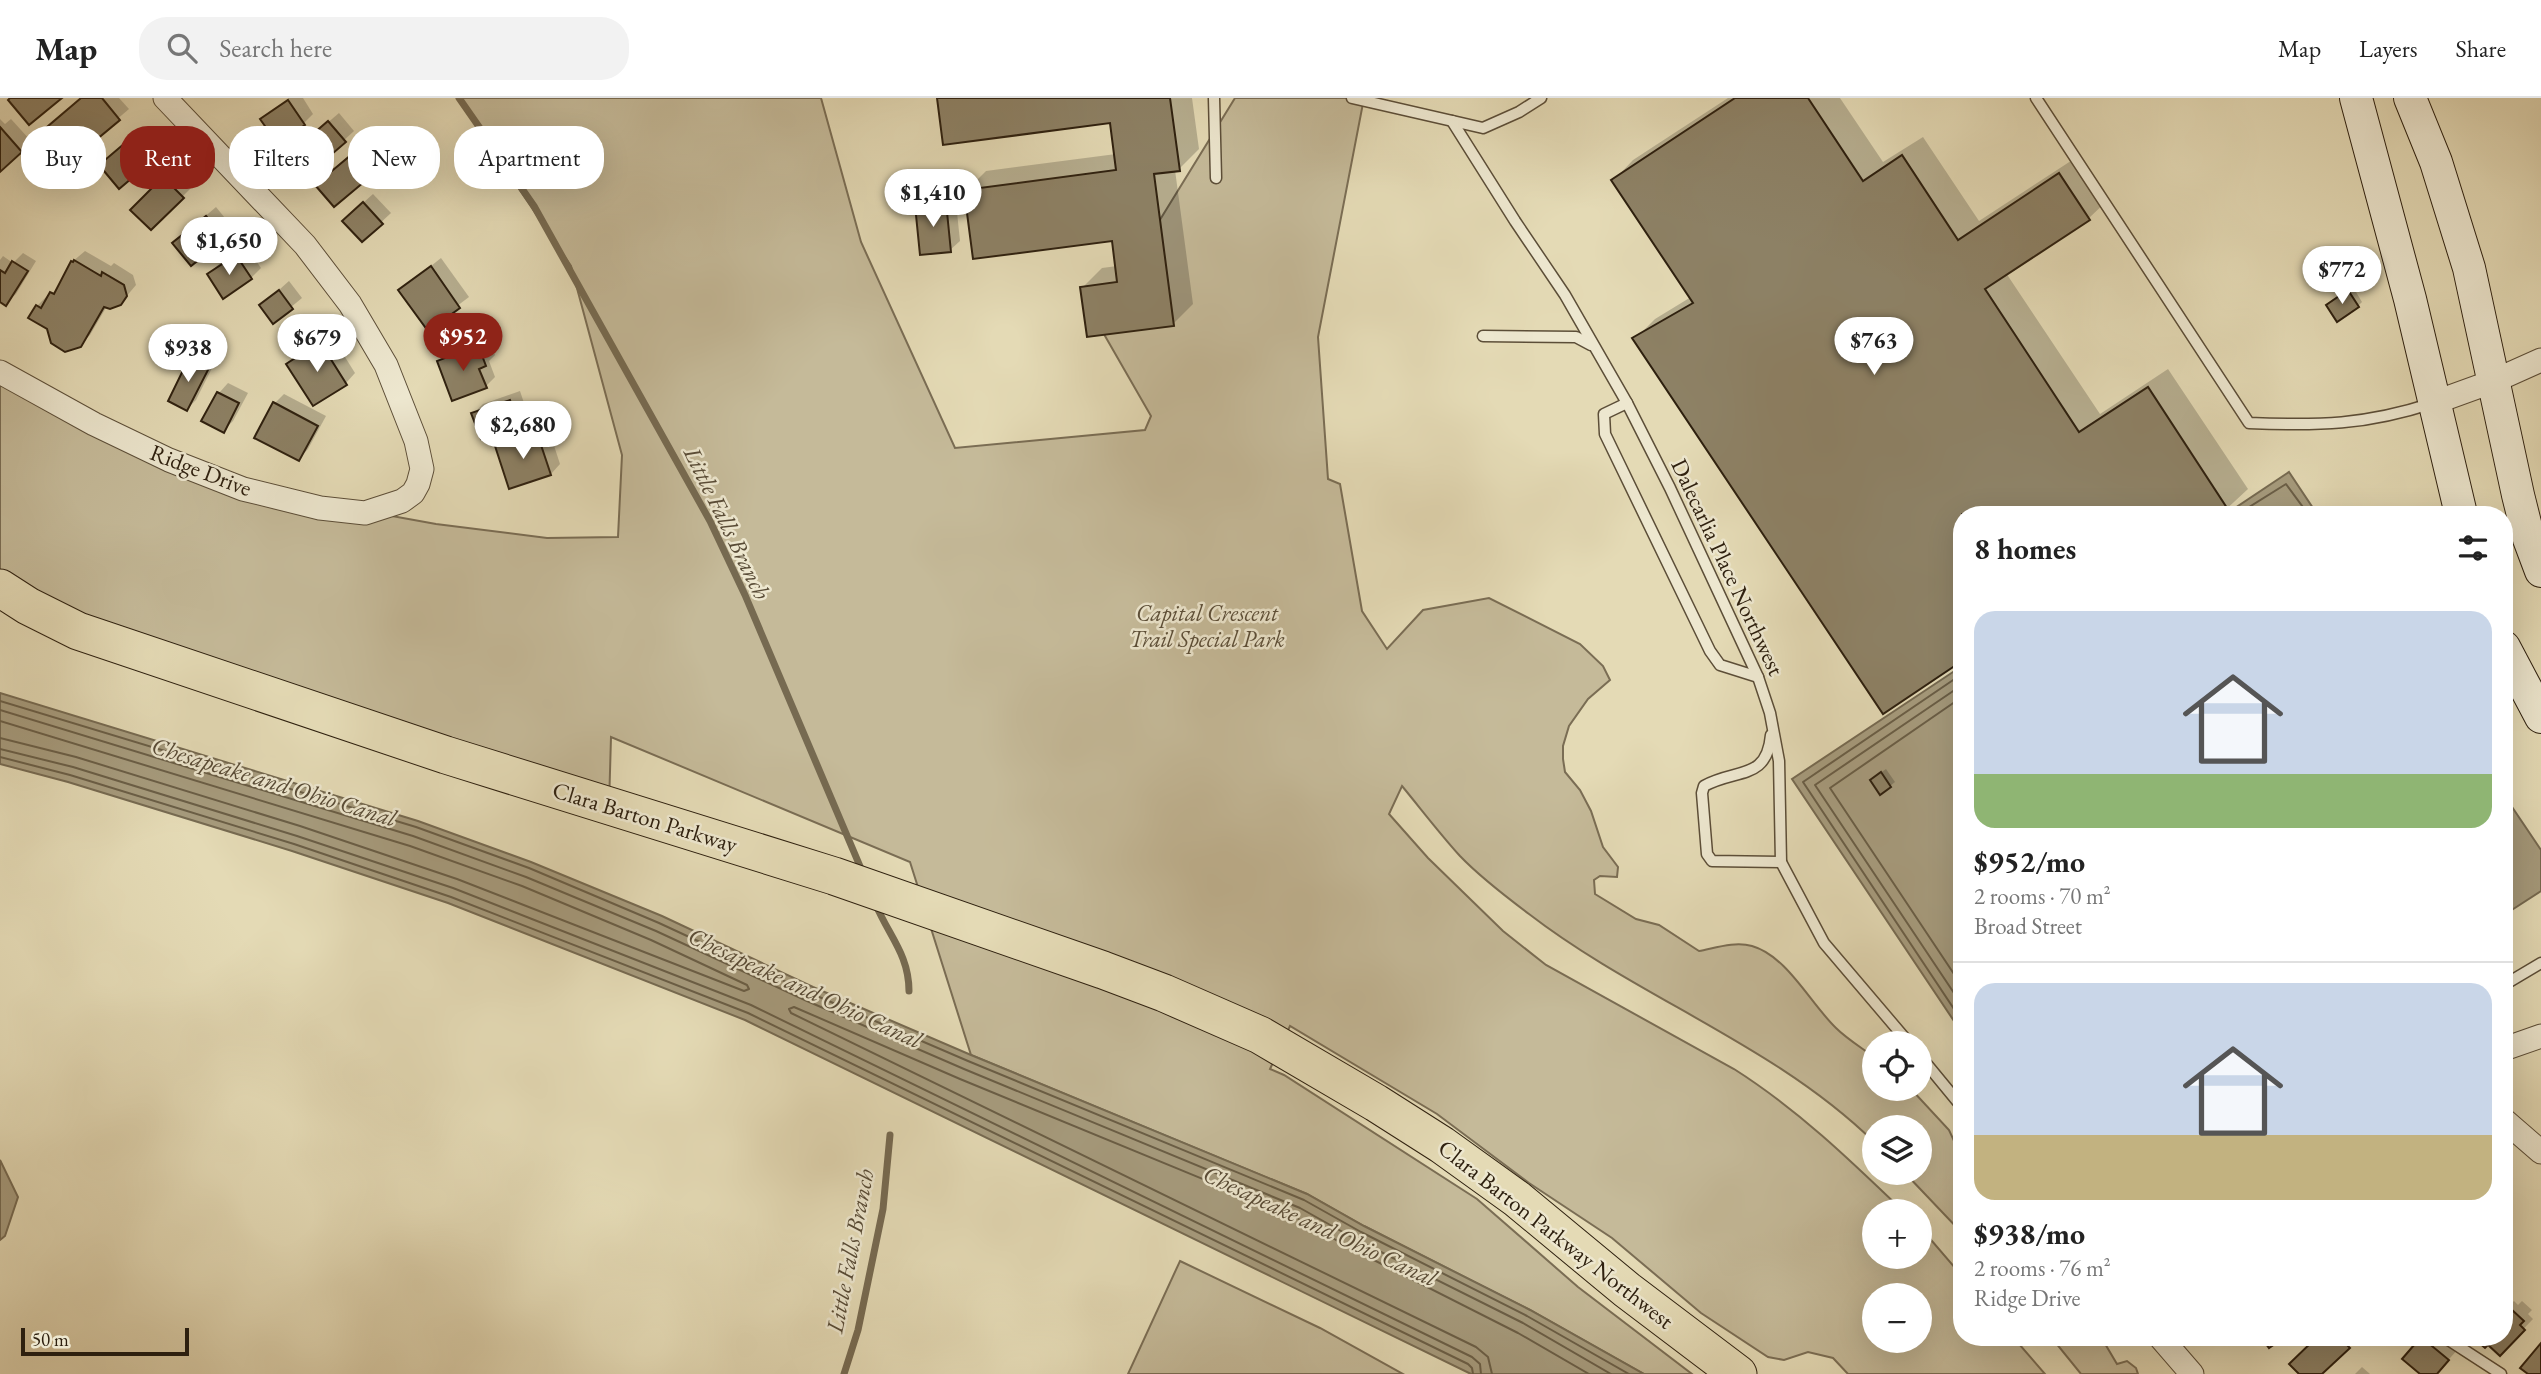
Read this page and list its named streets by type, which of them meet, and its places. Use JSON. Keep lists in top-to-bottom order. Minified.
{"streets":{"highway":["Clara Barton Parkway","Clara Barton Parkway Northwest"],"street":["Ridge Drive"],"lane":["Dalecarlia Place Northwest"]},"crossings":[["Clara Barton Parkway","Clara Barton Parkway Northwest"]],"water":["Little Falls Branch","Chesapeake and Ohio Canal"],"parks":["Capital Crescent Trail Special Park"],"scale_bar":"50 m","page":{"header":"Map","search":"Search here","nav":["Map","Layers","Share"],"chip":["Buy","Rent","Filters","New","Apartment"],"price":["$1,410","$1,650","$772","$952","$679","$763","$938","$2,680"],"heading":"8 homes","list":[{"name":"$952/mo","note":"2 rooms · 70 m² · Broad Street"},{"name":"$938/mo","note":"2 rooms · 76 m² · Ridge Drive"}],"map_buttons":["+","−"],"scale":"50 m"}}
